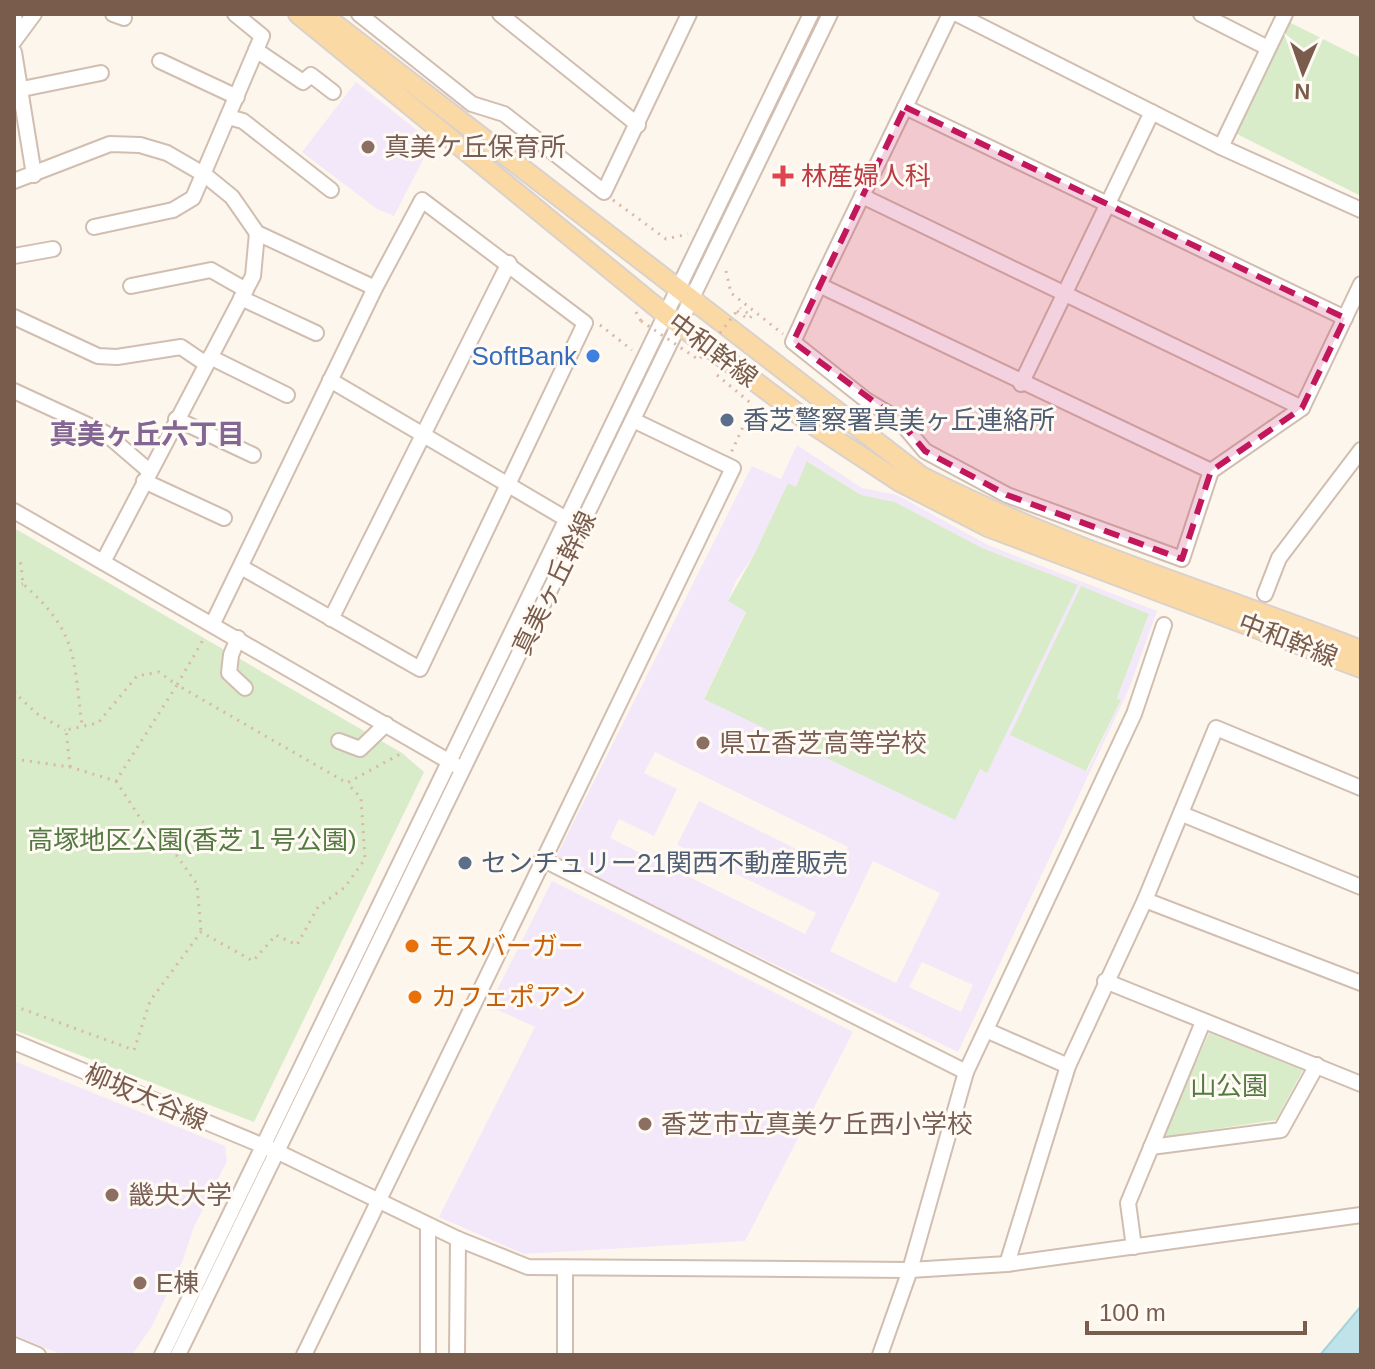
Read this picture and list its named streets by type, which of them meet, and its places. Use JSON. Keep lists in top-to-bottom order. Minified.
{"streets":{"main road":["中和幹線"],"street":["真美ヶ丘幹線","柳坂大谷線"]},"crossings":[["中和幹線","真美ヶ丘幹線"],["真美ヶ丘幹線","柳坂大谷線"]],"districts":["真美ヶ丘六丁目"],"parks":["高塚地区公園(香芝１号公園)","山公園"],"places":{"other":["真美ケ丘保育所","SoftBank","香芝警察署真美ヶ丘連絡所","県立香芝高等学校","センチュリー21関西不動産販売","モスバーガー","カフェポアン","香芝市立真美ケ丘西小学校","畿央大学","E棟"],"health":["林産婦人科"]},"scale_bar":"100 m","north":"bottom"}
